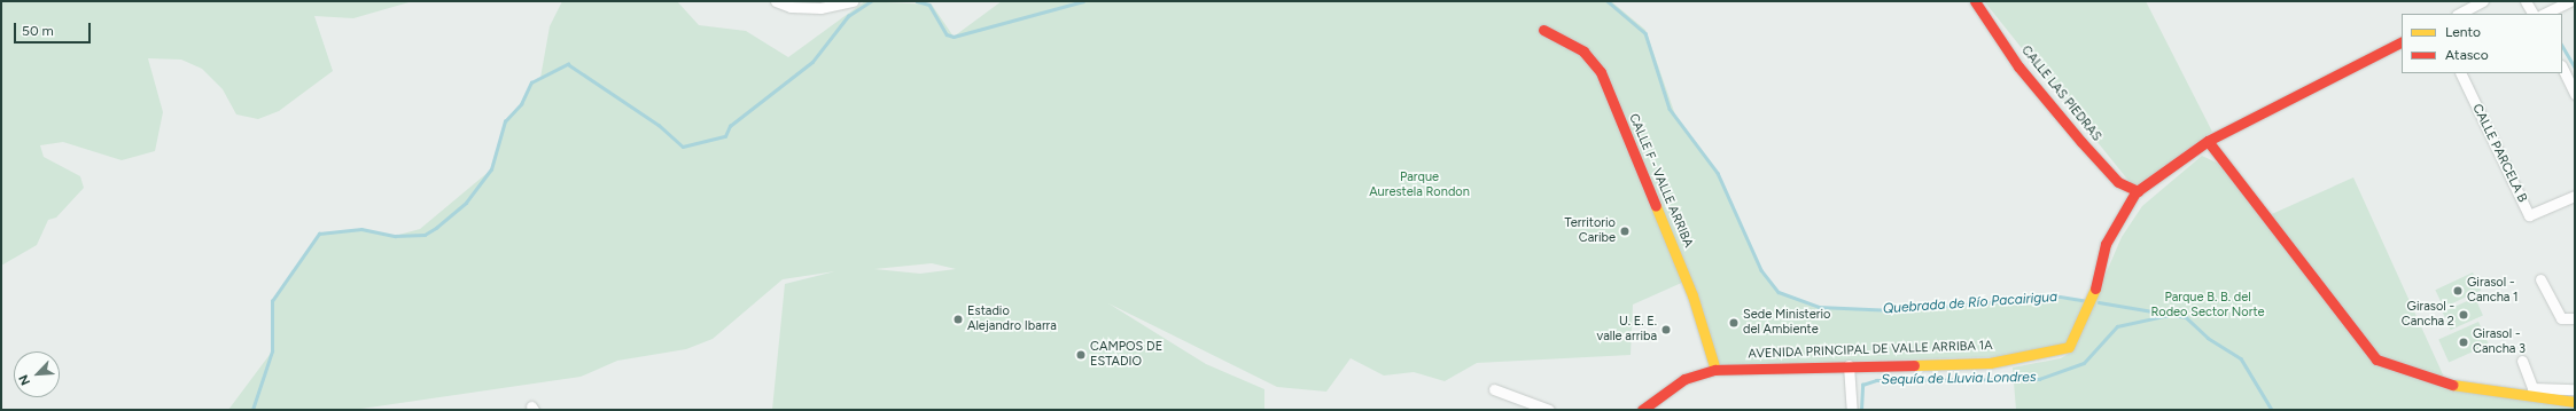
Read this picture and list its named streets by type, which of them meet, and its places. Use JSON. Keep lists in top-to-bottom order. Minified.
{"streets":{"street":["CALLE LAS PIEDRAS","CALLE PARCELA B","CALLE F - VALLE ARRIBA","AVENIDA PRINCIPAL DE VALLE ARRIBA 1A"]},"crossings":[["CALLE LAS PIEDRAS","AVENIDA PRINCIPAL DE VALLE ARRIBA 1A"],["CALLE F - VALLE ARRIBA","AVENIDA PRINCIPAL DE VALLE ARRIBA 1A"]],"water":["Quebrada de Río Pacairigua","Sequía de Lluvia Londres"],"parks":["Parque Aurestela Rondon","Parque B. B. del Rodeo Sector Norte"],"places":["Territorio Caribe","Girasol - Cancha 1","Girasol - Cancha 2","Estadio Alejandro Ibarra","Sede Ministerio del Ambiente","U. E. E. valle arriba","Girasol - Cancha 3","CAMPOS DE ESTADIO"],"legend":["Lento","Atasco"],"scale_bar":"50 m","north":"bottom left"}
